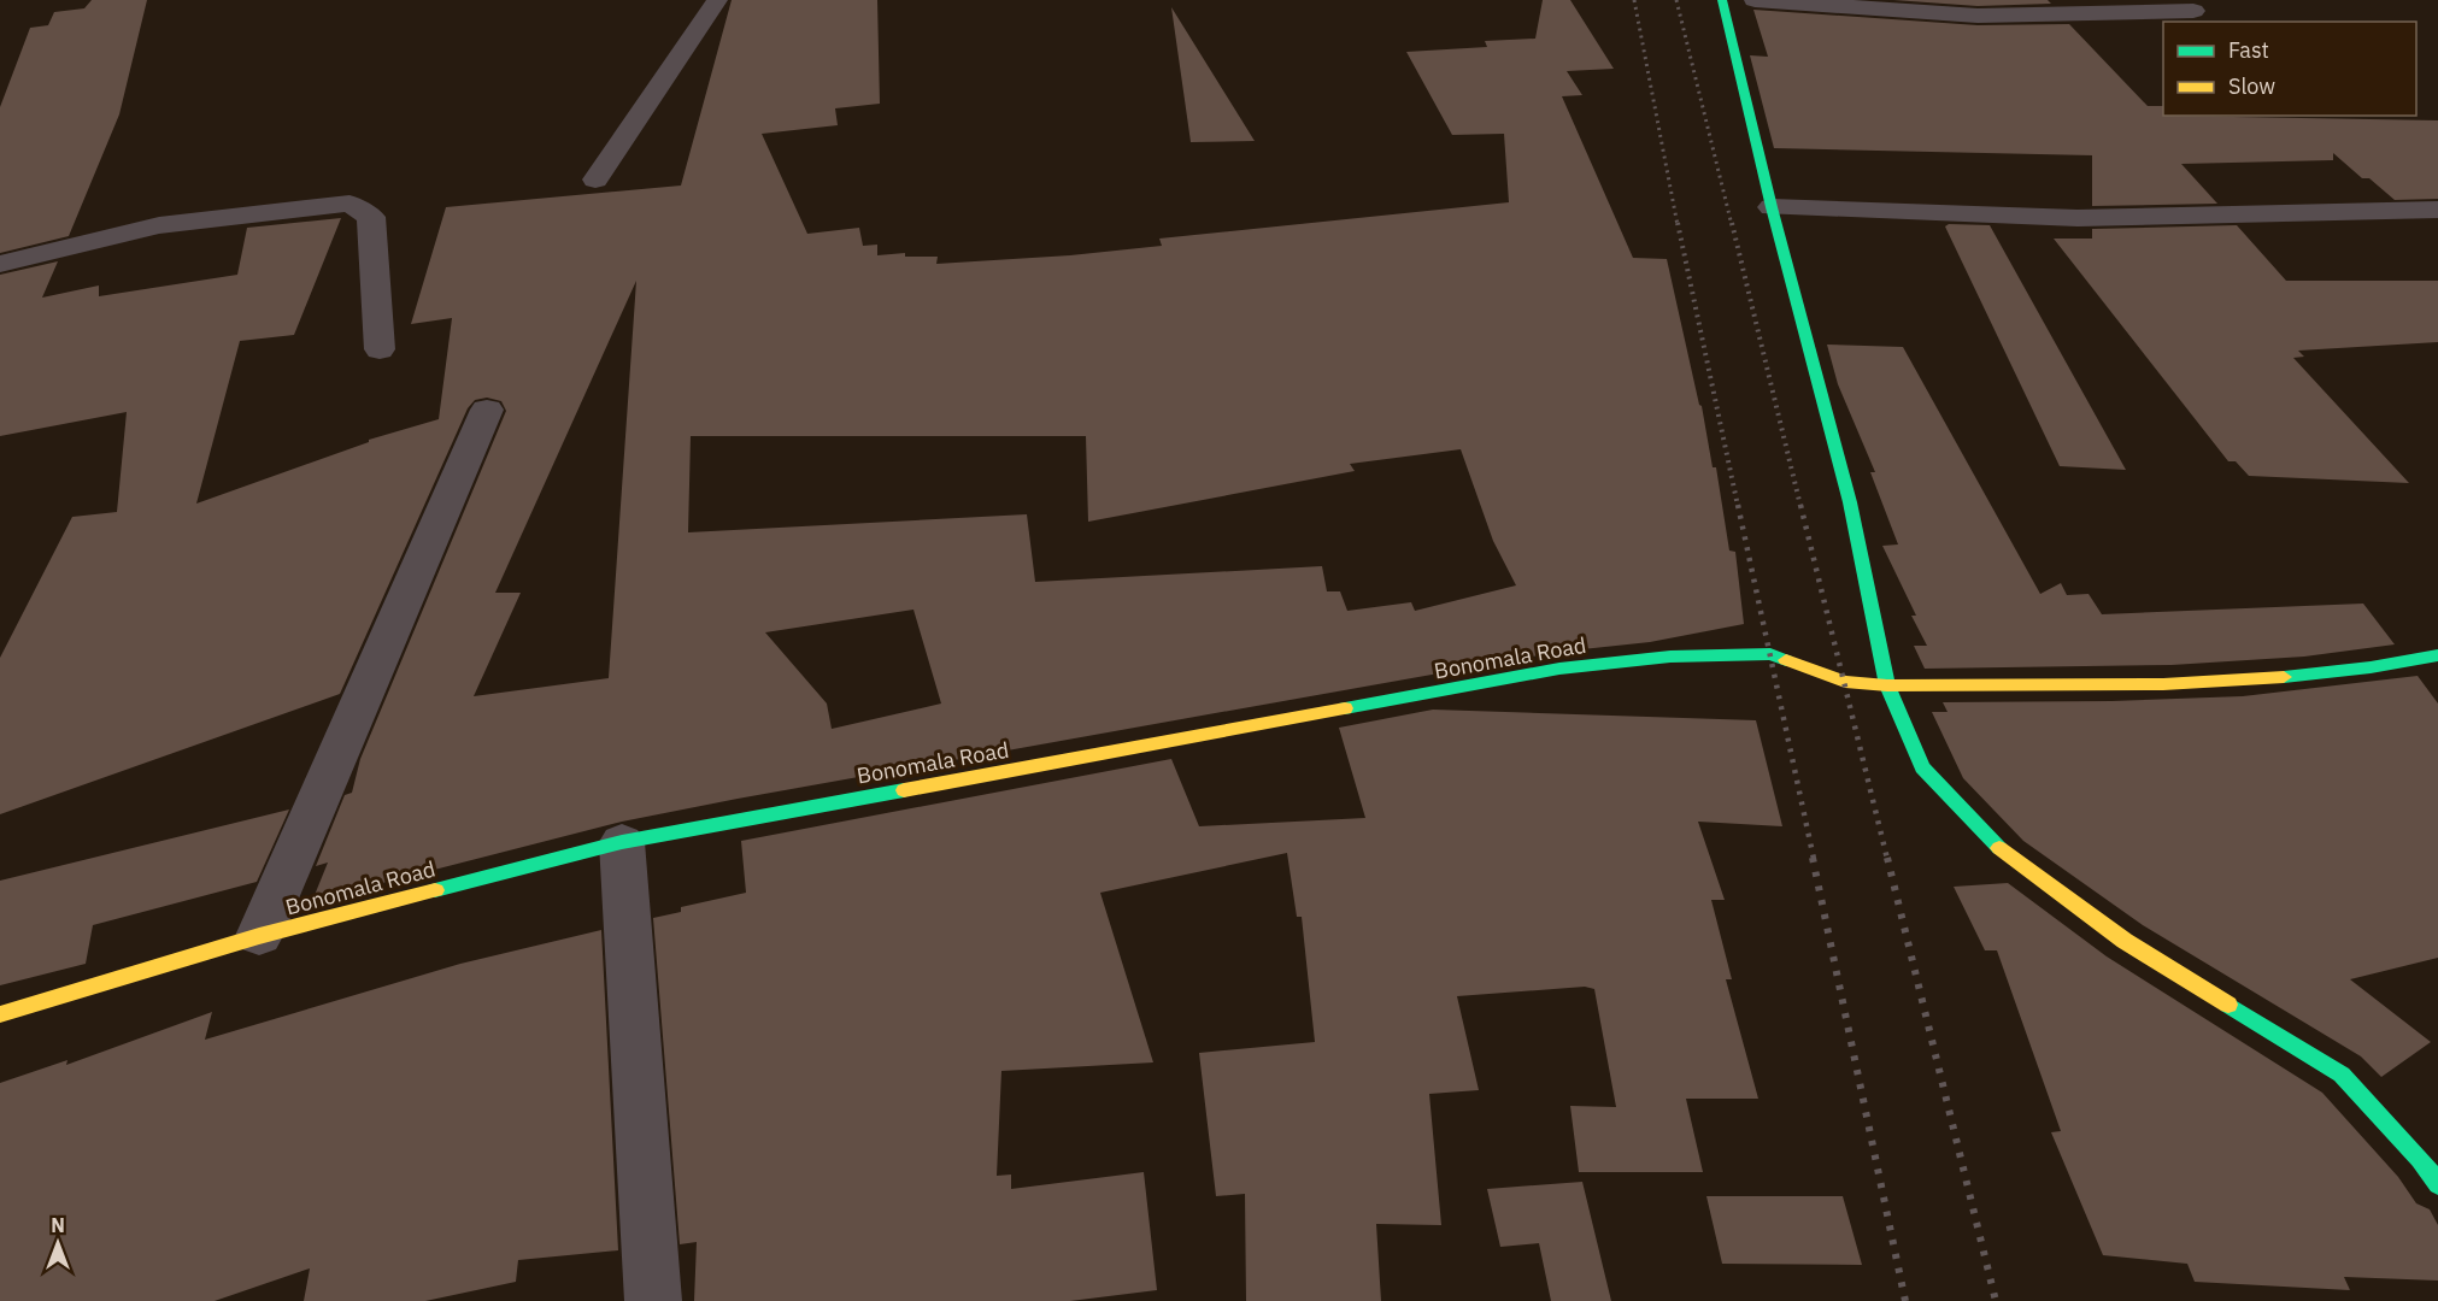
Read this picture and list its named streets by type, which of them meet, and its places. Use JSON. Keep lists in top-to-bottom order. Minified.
{"streets":{"street":["Bonomala Road"]},"legend":["Fast","Slow"],"north":"top"}
